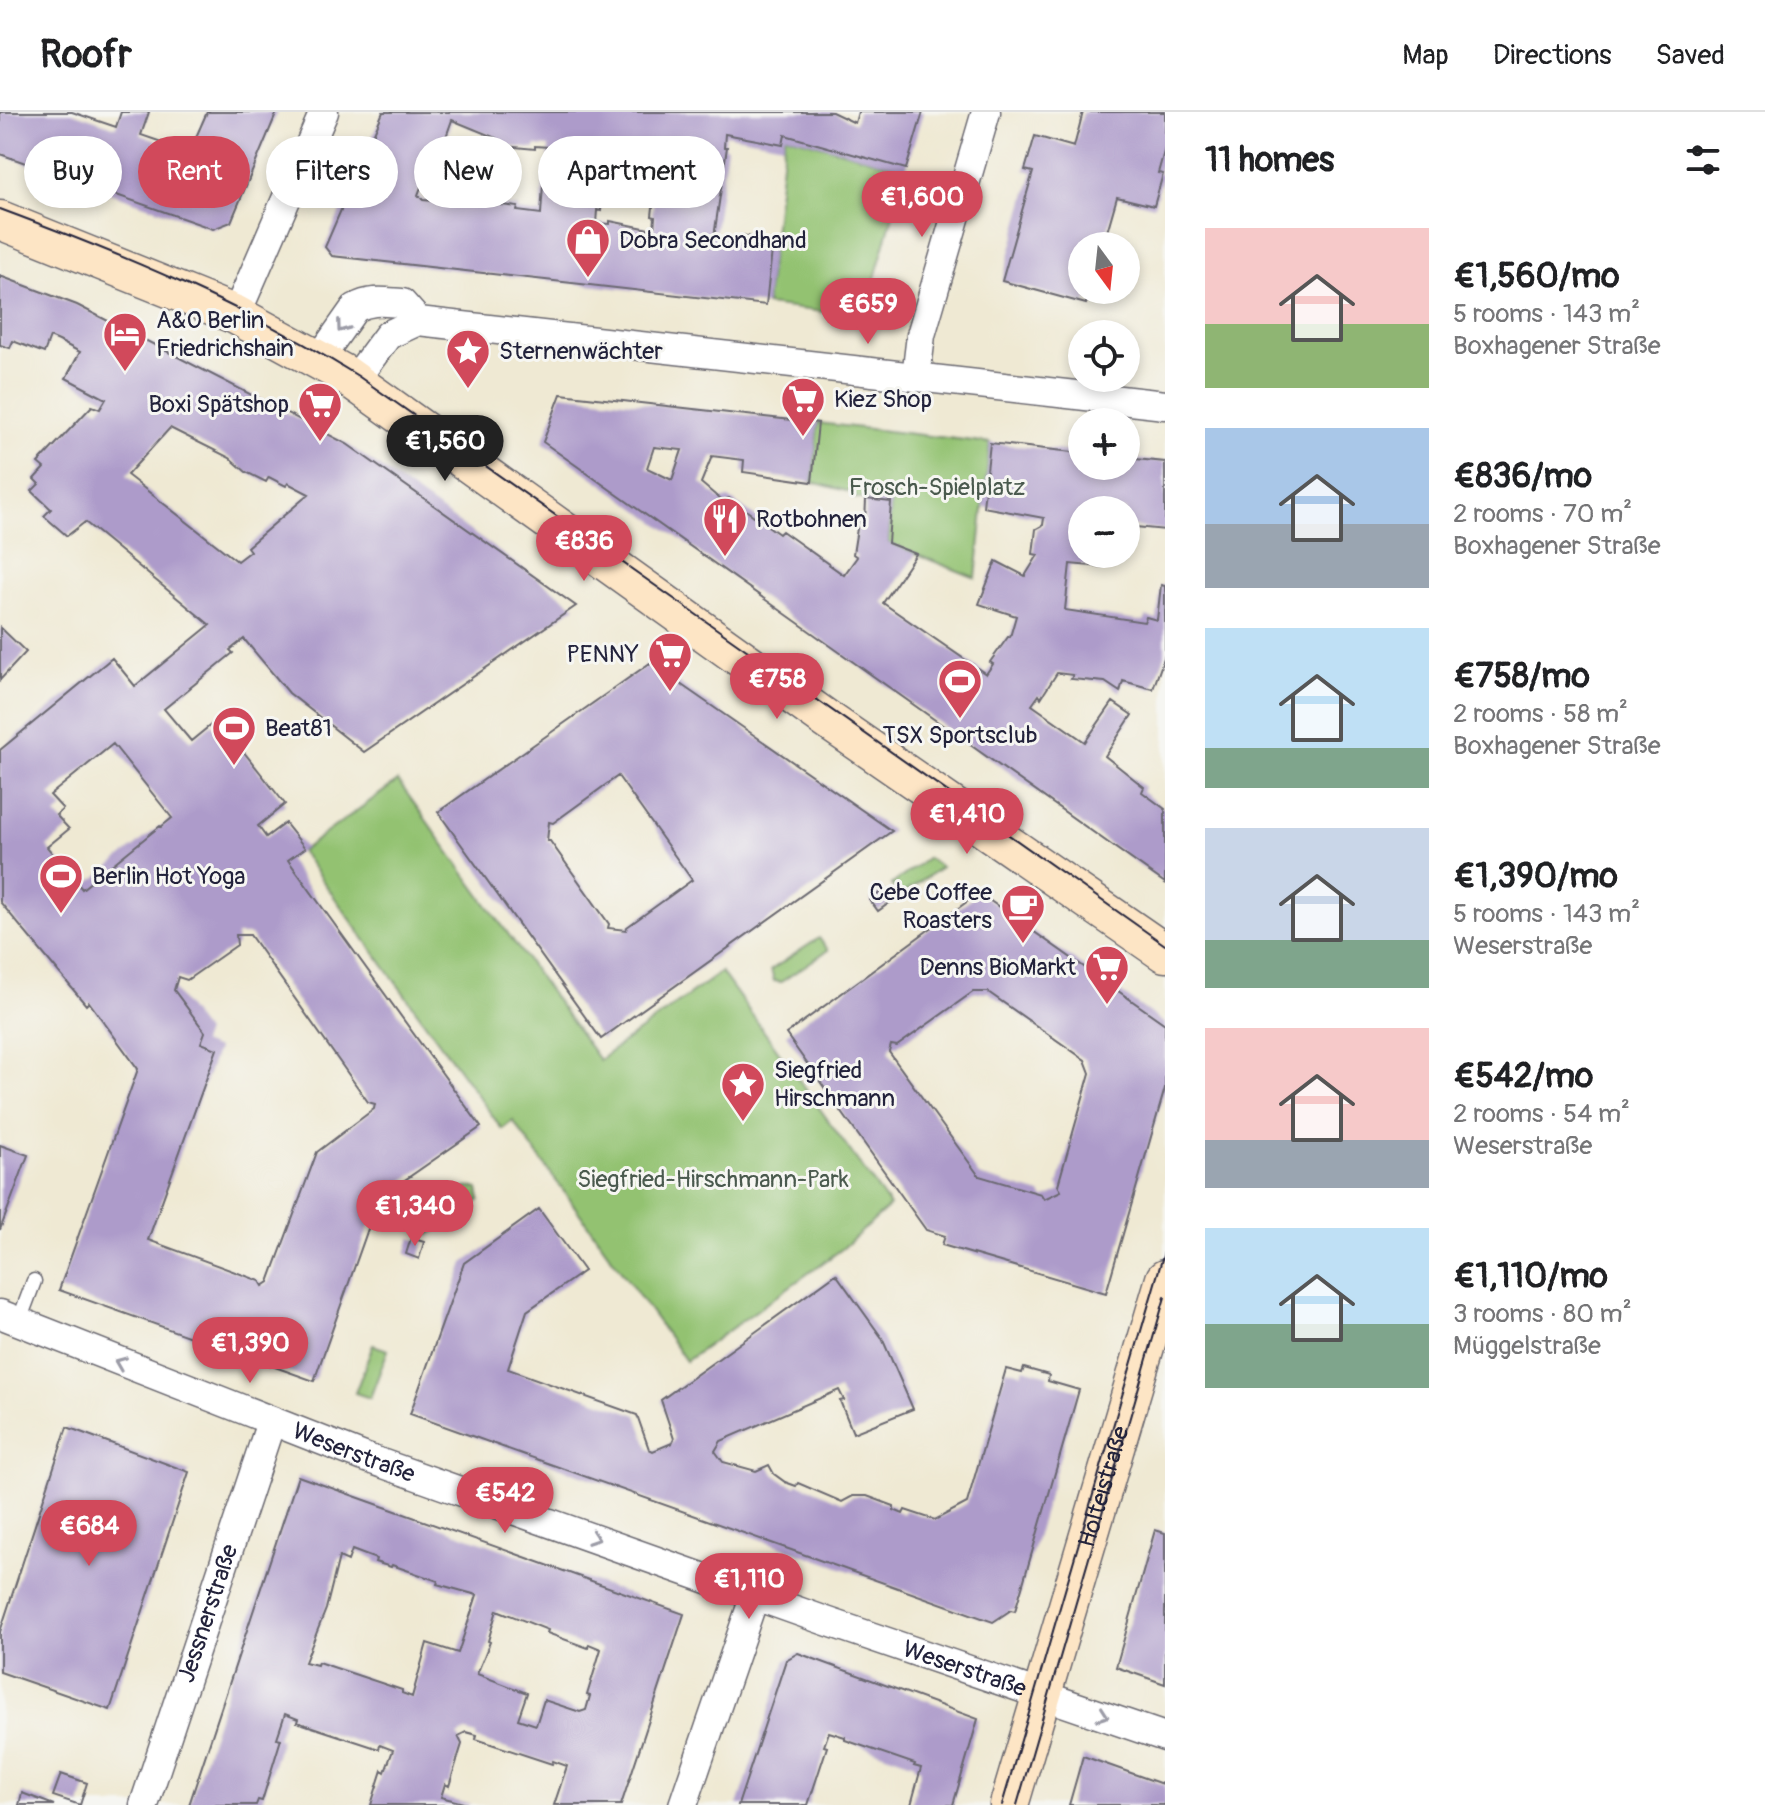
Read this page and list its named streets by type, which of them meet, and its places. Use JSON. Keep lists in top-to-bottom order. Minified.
{"streets":{"street":["Weserstraße","Holteistraße","Jessnerstraße"]},"crossings":[["Weserstraße","Holteistraße"],["Weserstraße","Jessnerstraße"]],"parks":["Frosch-Spielplatz","Siegfried-Hirschmann-Park"],"places":{"shop":["Dobra Secondhand"],"hotel":["A&O Berlin Friedrichshain"],"place":["Sternenwächter","Siegfried Hirschmann"],"supermarket":["Kiez Shop","Boxi Spätshop","PENNY","Denns BioMarkt"],"restaurant":["Rotbohnen"],"sports":["TSX Sportsclub","Beat81","Berlin Hot Yoga"],"cafe":["Cebe Coffee Roasters"]},"north":"bottom","page":{"header":"Roofr","nav":["Map","Directions","Saved"],"heading":"11 homes","chip":["Buy","Rent","Filters","New","Apartment"],"price":["€1,600","€659","€1,560","€836","€758","€1,410","€1,340","€1,390","€542","€684","€1,110"],"list":[{"name":"€1,560/mo","note":"5 rooms · 143 m² · Boxhagener Straße"},{"name":"€836/mo","note":"2 rooms · 70 m² · Boxhagener Straße"},{"name":"€758/mo","note":"2 rooms · 58 m² · Boxhagener Straße"},{"name":"€1,390/mo","note":"5 rooms · 143 m² · Weserstraße"},{"name":"€542/mo","note":"2 rooms · 54 m² · Weserstraße"},{"name":"€1,110/mo","note":"3 rooms · 80 m² · Müggelstraße"}],"map_buttons":["+","−"]}}
